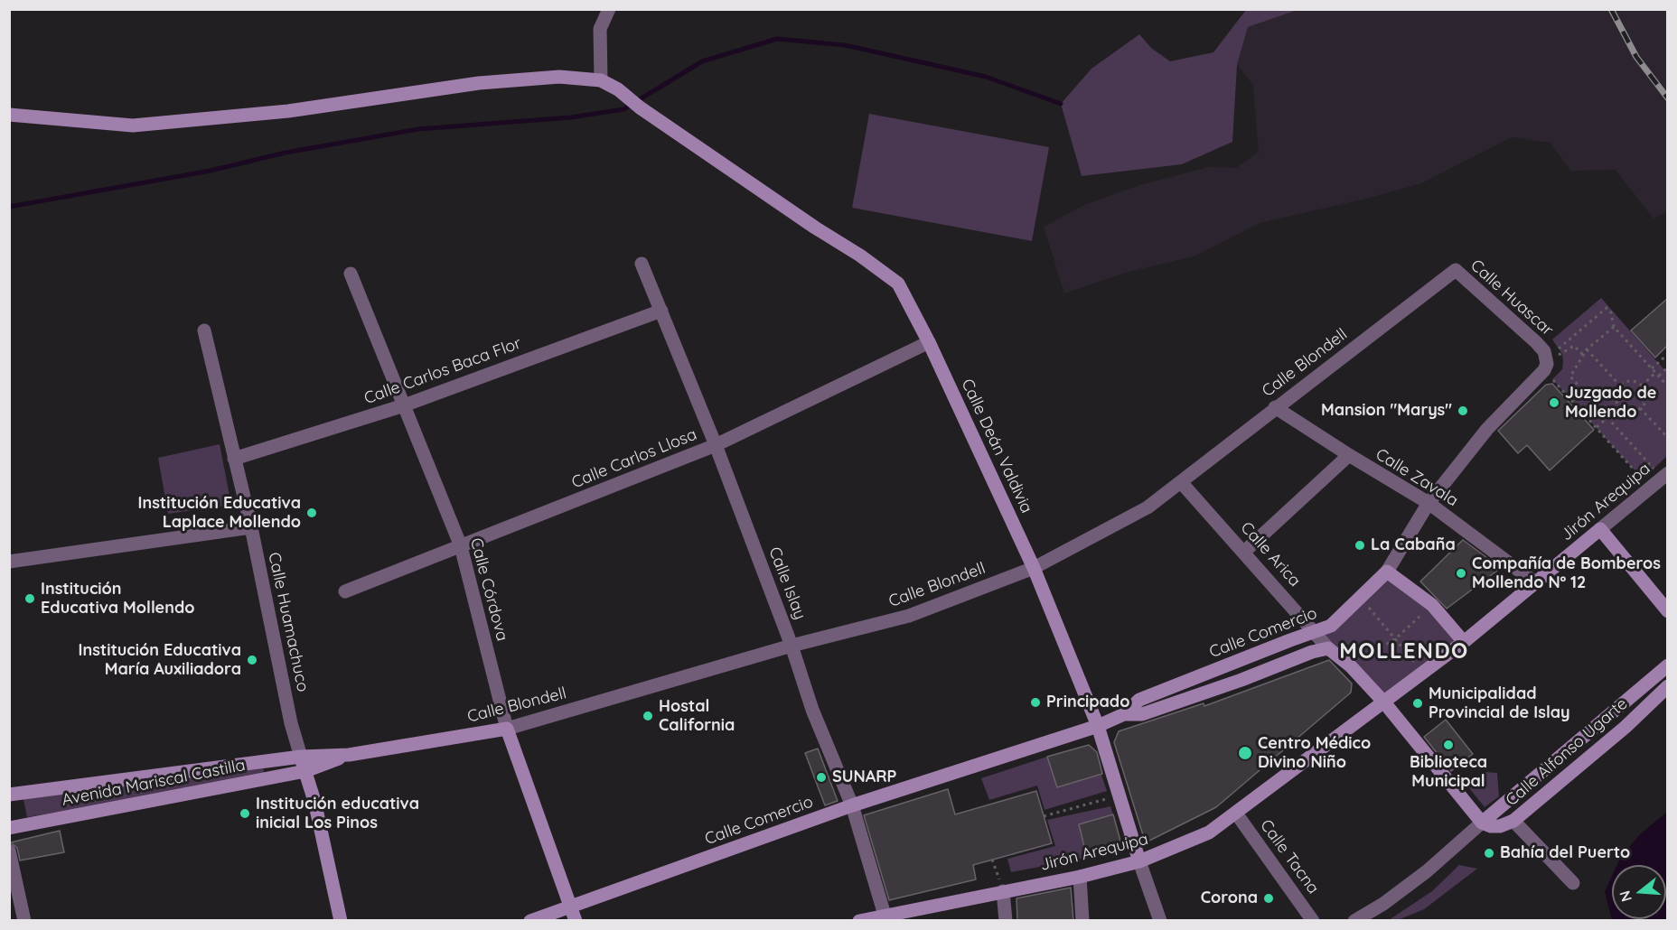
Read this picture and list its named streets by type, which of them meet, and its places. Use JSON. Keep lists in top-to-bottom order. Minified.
{"streets":{"street":["Calle Huascar","Calle Blondell","Calle Carlos Baca Flor","Calle Deán Valdivia","Calle Carlos Llosa","Calle Zavala","Jirón Arequipa","Calle Arica","Calle Islay","Calle Córdova","Calle Huamachuco","Calle Comercio","Calle Alfonso Ugarte","Avenida Mariscal Castilla","Calle Tacna"]},"crossings":[["Calle Huascar","Calle Blondell"],["Calle Huascar","Calle Comercio"],["Calle Blondell","Calle Deán Valdivia"],["Calle Blondell","Calle Zavala"],["Calle Blondell","Calle Arica"],["Calle Blondell","Calle Islay"],["Calle Blondell","Calle Córdova"],["Calle Blondell","Calle Huamachuco"],["Calle Blondell","Avenida Mariscal Castilla"],["Calle Carlos Baca Flor","Calle Islay"],["Calle Carlos Baca Flor","Calle Córdova"],["Calle Carlos Baca Flor","Calle Huamachuco"],["Calle Deán Valdivia","Calle Carlos Llosa"],["Calle Deán Valdivia","Jirón Arequipa"],["Calle Deán Valdivia","Calle Comercio"],["Calle Carlos Llosa","Calle Islay"],["Calle Carlos Llosa","Calle Córdova"],["Calle Zavala","Jirón Arequipa"],["Calle Zavala","Calle Comercio"],["Jirón Arequipa","Calle Arica"],["Jirón Arequipa","Calle Islay"],["Jirón Arequipa","Calle Tacna"],["Calle Arica","Calle Comercio"],["Calle Arica","Calle Alfonso Ugarte"],["Calle Islay","Calle Comercio"],["Calle Córdova","Calle Comercio"],["Calle Huamachuco","Avenida Mariscal Castilla"]],"districts":["MOLLENDO"],"places":["Juzgado de Mollendo","Mansion \"Marys\"","Institución Educativa Laplace Mollendo","La Cabaña","Compañía de Bomberos Mollendo Nº 12","Institución Educativa Mollendo","Institución Educativa María Auxiliadora","Principado","Municipalidad Provincial de Islay","Hostal California","Biblioteca Municipal","Centro Médico Divino Niño","SUNARP","Institución educativa inicial Los Pinos","Bahía del Puerto","Corona"],"north":"left"}
